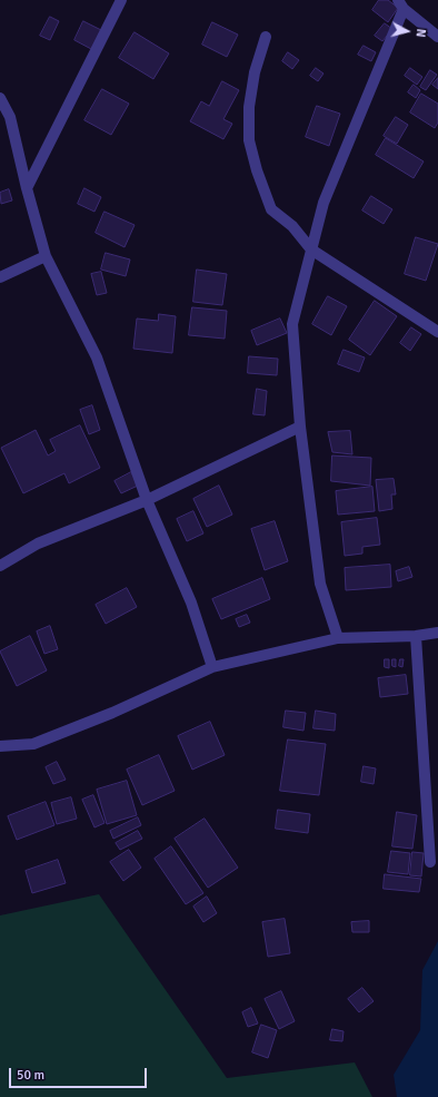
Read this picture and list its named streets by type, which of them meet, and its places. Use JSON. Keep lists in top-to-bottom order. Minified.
{"scale_bar":"50 m","north":"right"}
